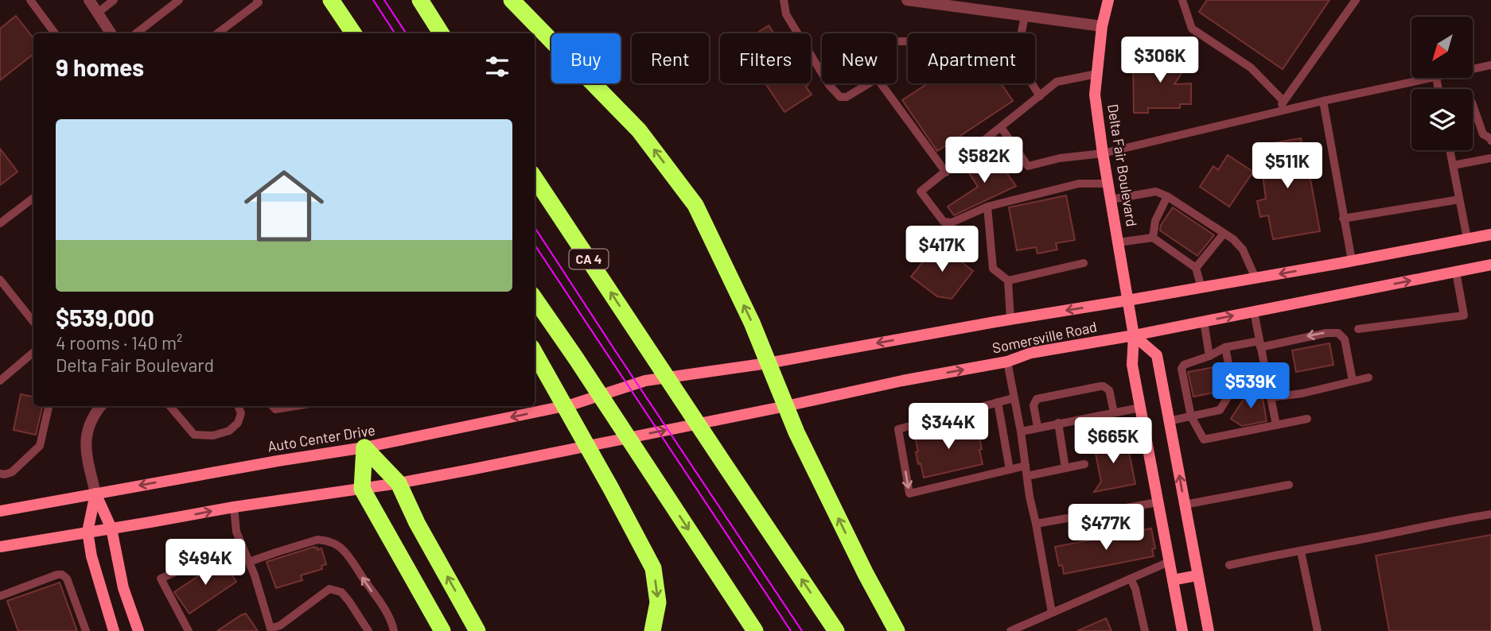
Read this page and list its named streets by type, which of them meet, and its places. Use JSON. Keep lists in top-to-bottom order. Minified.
{"streets":{"highway":["CA 4"],"main road":["Delta Fair Boulevard","Somersville Road","Auto Center Drive"]},"crossings":[["Delta Fair Boulevard","Somersville Road"],["Somersville Road","Auto Center Drive"]],"north":"bottom left","page":{"chip":["Buy","Rent","Filters","New","Apartment"],"heading":"9 homes","price":["$306K","$582K","$511K","$417K","$539K","$344K","$665K","$477K","$494K"],"list":[{"name":"$539,000","note":"4 rooms · 140 m² · Delta Fair Boulevard"}]}}
